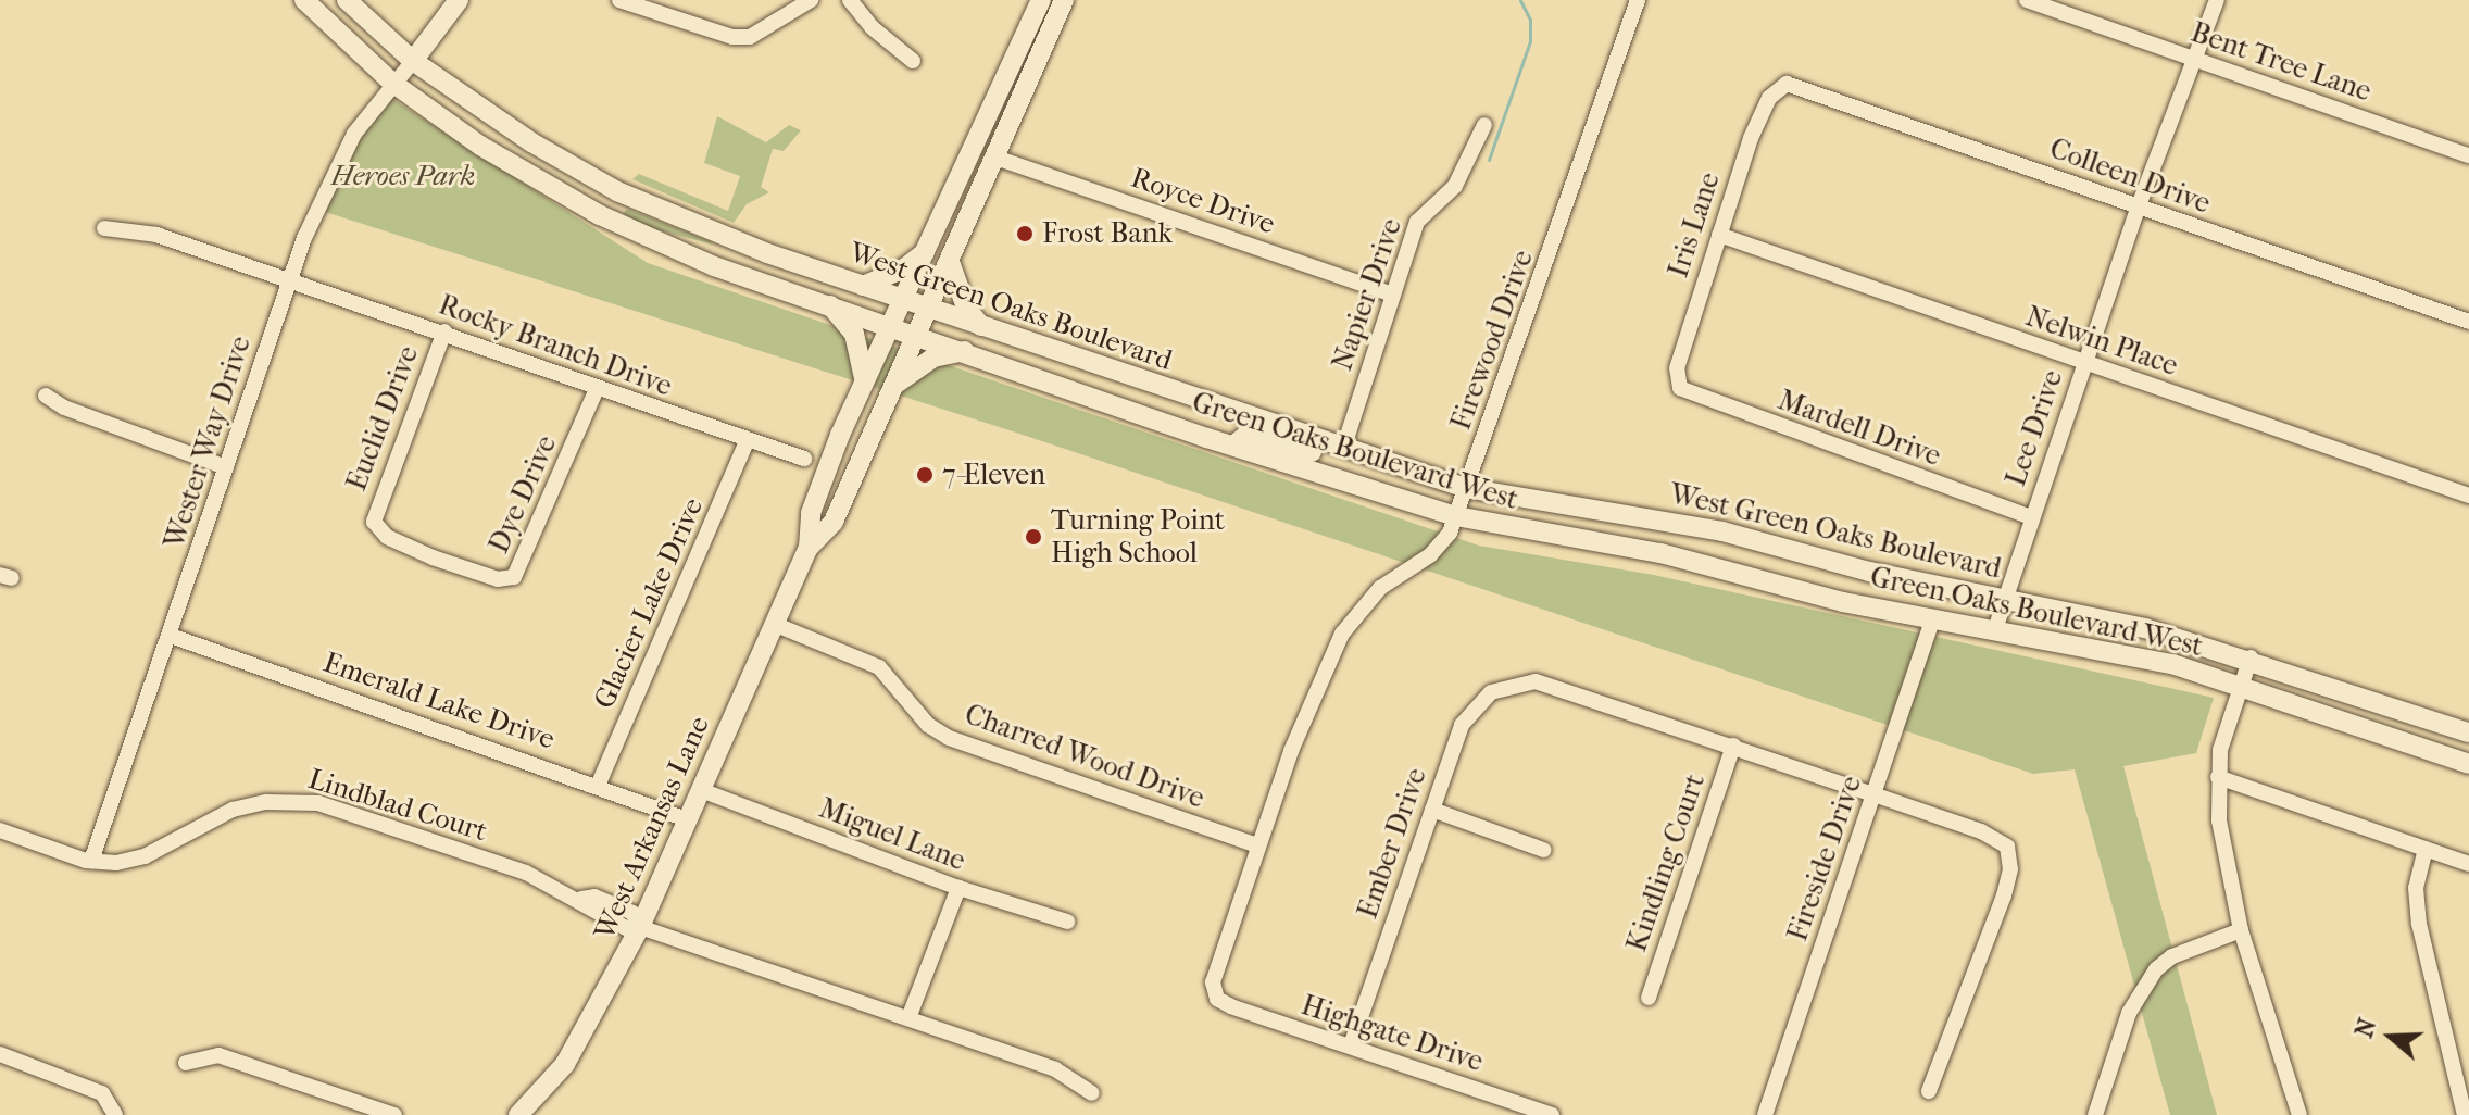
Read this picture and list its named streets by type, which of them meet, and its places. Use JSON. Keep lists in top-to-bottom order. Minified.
{"streets":{"main road":["West Green Oaks Boulevard","Green Oaks Boulevard West","West Arkansas Lane"],"street":["Bent Tree Lane","Colleen Drive","Royce Drive","Iris Lane","Napier Drive","Firewood Drive","Nelwin Place","Rocky Branch Drive","Euclid Drive","Mardell Drive","Lee Drive","Wester Way Drive","Dye Drive","Glacier Lake Drive","Emerald Lake Drive","Charred Wood Drive","Lindblad Court","Miguel Lane","Ember Drive","Fireside Drive","Kindling Court","Highgate Drive"]},"crossings":[["Bent Tree Lane","Lee Drive"],["Colleen Drive","Iris Lane"],["Colleen Drive","Lee Drive"],["Royce Drive","Napier Drive"],["Royce Drive","West Arkansas Lane"],["Iris Lane","Nelwin Place"],["Iris Lane","Mardell Drive"],["Napier Drive","West Green Oaks Boulevard"],["West Green Oaks Boulevard","Firewood Drive"],["West Green Oaks Boulevard","Lee Drive"],["West Green Oaks Boulevard","Wester Way Drive"],["West Green Oaks Boulevard","West Arkansas Lane"],["Firewood Drive","Green Oaks Boulevard West"],["Firewood Drive","Charred Wood Drive"],["Firewood Drive","Highgate Drive"],["Nelwin Place","Lee Drive"],["Rocky Branch Drive","Euclid Drive"],["Rocky Branch Drive","Wester Way Drive"],["Rocky Branch Drive","Dye Drive"],["Rocky Branch Drive","Glacier Lake Drive"],["Euclid Drive","Dye Drive"],["Mardell Drive","Lee Drive"],["Lee Drive","Green Oaks Boulevard West"],["Wester Way Drive","Green Oaks Boulevard West"],["Wester Way Drive","Emerald Lake Drive"],["Wester Way Drive","Lindblad Court"],["Green Oaks Boulevard West","West Arkansas Lane"],["Green Oaks Boulevard West","Fireside Drive"],["Glacier Lake Drive","Emerald Lake Drive"],["Emerald Lake Drive","West Arkansas Lane"],["Charred Wood Drive","West Arkansas Lane"],["Lindblad Court","West Arkansas Lane"],["West Arkansas Lane","Miguel Lane"],["Ember Drive","Kindling Court"],["Ember Drive","Highgate Drive"]],"parks":["Heroes Park"],"places":["Frost Bank","7-Eleven","Turning Point High School"],"north":"left"}
